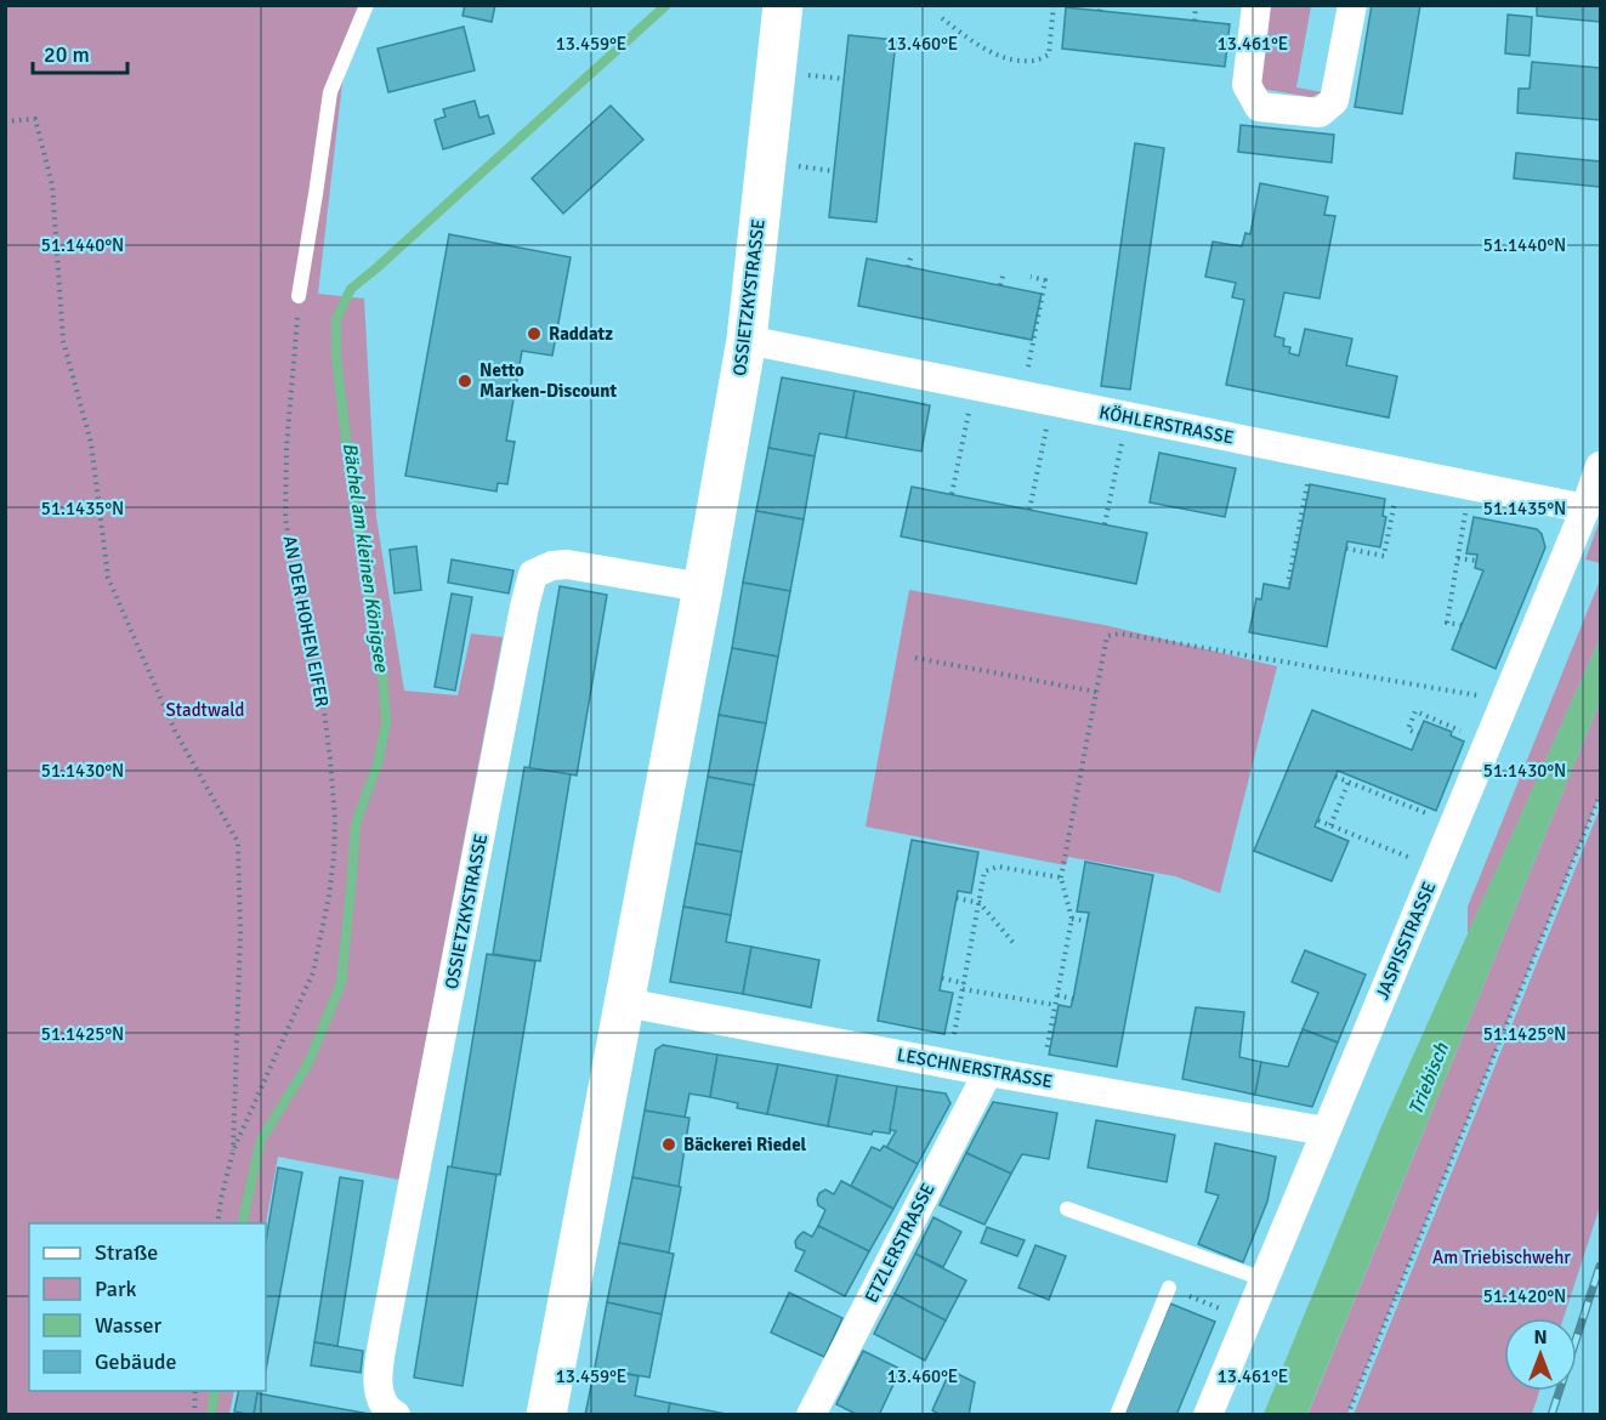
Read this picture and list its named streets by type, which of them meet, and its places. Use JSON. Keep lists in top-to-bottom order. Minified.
{"streets":{"main road":["OSSIETZKYSTRASSE"],"street":["KÖHLERSTRASSE","JASPISSTRASSE","LESCHNERSTRASSE","ETZLERSTRASSE"],"path":["AN DER HOHEN EIFER"]},"crossings":[["OSSIETZKYSTRASSE","KÖHLERSTRASSE"],["OSSIETZKYSTRASSE","LESCHNERSTRASSE"],["KÖHLERSTRASSE","JASPISSTRASSE"],["JASPISSTRASSE","LESCHNERSTRASSE"],["LESCHNERSTRASSE","ETZLERSTRASSE"]],"water":["Bächel am kleinen Königsee","Triebisch"],"parks":["Stadtwald","Am Triebischwehr"],"places":["Raddatz","Netto Marken-Discount","Bäckerei Riedel"],"legend":["Straße","Park","Wasser","Gebäude"],"scale_bar":"20 m","north":"top","coordinates":["13.459°E","13.460°E","13.461°E","51.1440°N","51.1435°N","51.1430°N","51.1425°N","51.1420°N"]}
